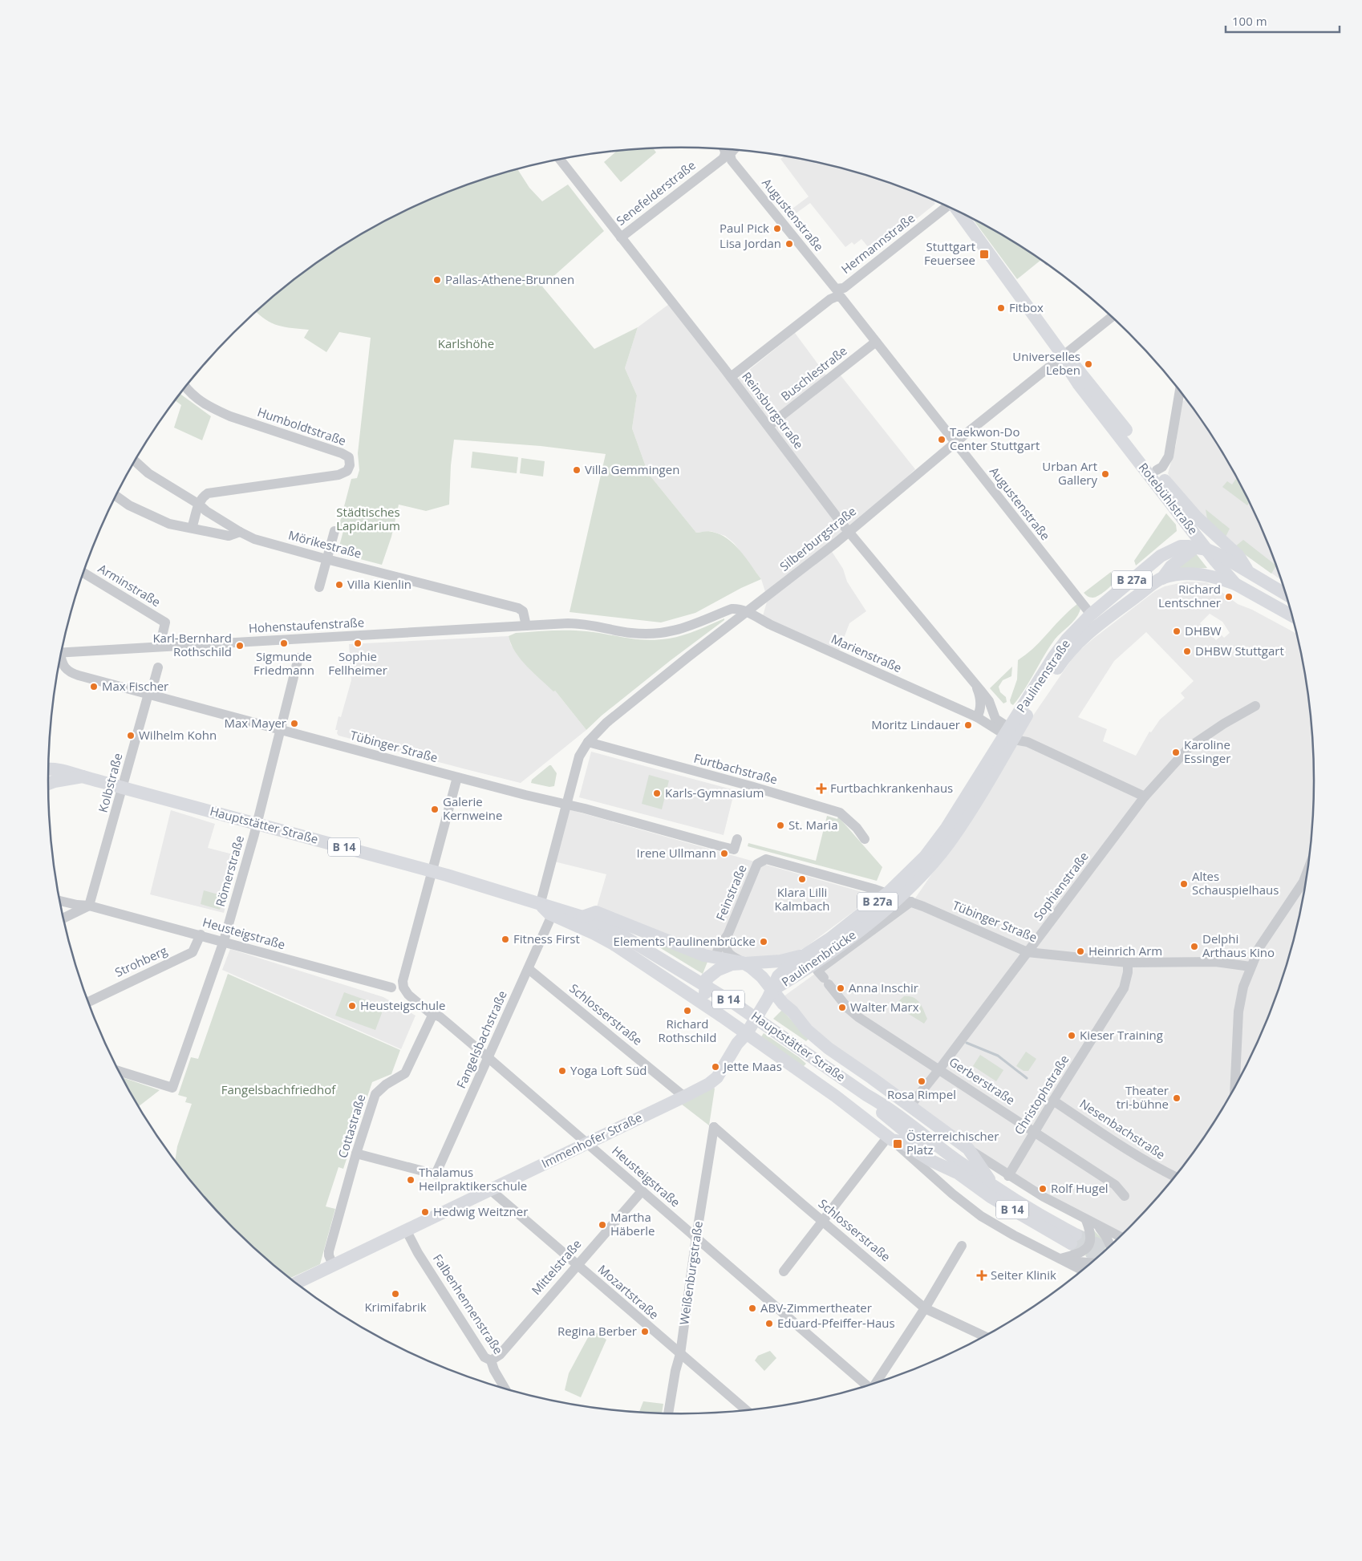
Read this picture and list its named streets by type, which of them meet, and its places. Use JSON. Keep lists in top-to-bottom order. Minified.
{"streets":{"main road":["Rotebühlstraße","B 27a","Paulinenstraße","Hauptstätter Straße","B 14","Paulinenbrücke","Immenhofer Straße"],"street":["Senefelderstraße","Augustenstraße","Hermannstraße","Buschlestraße","Reinsburgstraße","Humboldtstraße","Silberburgstraße","Mörikestraße","Arminstraße","Hohenstaufenstraße","Marienstraße","Tübinger Straße","Furtbachstraße","Kolbstraße","Römerstraße","Sophienstraße","Feinstraße","Heusteigstraße","Strohberg","Schlosserstraße","Fangelsbachstraße","Gerberstraße","Christophstraße","Cottastraße","Nesenbachstraße","Mittelstraße","Weißenburgstraße","Mozartstraße","Falbenhennenstraße"]},"crossings":[["Senefelderstraße","Augustenstraße"],["Senefelderstraße","Reinsburgstraße"],["Augustenstraße","Hermannstraße"],["Augustenstraße","Buschlestraße"],["Augustenstraße","Silberburgstraße"],["Augustenstraße","Paulinenstraße"],["Hermannstraße","Reinsburgstraße"],["Buschlestraße","Reinsburgstraße"],["Reinsburgstraße","Silberburgstraße"],["Reinsburgstraße","Marienstraße"],["Humboldtstraße","Mörikestraße"],["Rotebühlstraße","Silberburgstraße"],["Rotebühlstraße","Paulinenstraße"],["Silberburgstraße","Hohenstaufenstraße"],["Silberburgstraße","Marienstraße"],["Silberburgstraße","Tübinger Straße"],["Silberburgstraße","Furtbachstraße"],["Mörikestraße","Hohenstaufenstraße"],["B 27a","Hauptstätter Straße"],["B 27a","Feinstraße"],["B 27a","Paulinenbrücke"],["Arminstraße","Hohenstaufenstraße"],["Hohenstaufenstraße","Marienstraße"],["Marienstraße","Paulinenstraße"],["Marienstraße","Sophienstraße"],["Paulinenstraße","Paulinenbrücke"],["Tübinger Straße","Kolbstraße"],["Tübinger Straße","Römerstraße"],["Tübinger Straße","Sophienstraße"],["Tübinger Straße","Feinstraße"],["Tübinger Straße","Gerberstraße"],["Tübinger Straße","Christophstraße"],["Kolbstraße","Hauptstätter Straße"],["Kolbstraße","Heusteigstraße"],["Hauptstätter Straße","Römerstraße"],["Hauptstätter Straße","Feinstraße"],["Hauptstätter Straße","Heusteigstraße"],["Römerstraße","Heusteigstraße"],["Sophienstraße","Gerberstraße"],["Feinstraße","Paulinenbrücke"],["Heusteigstraße","Strohberg"],["Heusteigstraße","Fangelsbachstraße"],["Heusteigstraße","Cottastraße"],["Heusteigstraße","Immenhofer Straße"],["Heusteigstraße","Mittelstraße"],["Heusteigstraße","Weißenburgstraße"],["Schlosserstraße","Fangelsbachstraße"],["Schlosserstraße","Immenhofer Straße"],["Schlosserstraße","Weißenburgstraße"],["Fangelsbachstraße","Cottastraße"],["Gerberstraße","Christophstraße"],["Christophstraße","Nesenbachstraße"],["Cottastraße","Immenhofer Straße"],["Immenhofer Straße","Mozartstraße"],["Immenhofer Straße","Falbenhennenstraße"],["Mittelstraße","Mozartstraße"],["Mittelstraße","Falbenhennenstraße"],["Weißenburgstraße","Mozartstraße"]],"parks":["Karlshöhe","Städtisches Lapidarium","Fangelsbachfriedhof"],"places":{"other":["Paul Pick","Lisa Jordan","Pallas-Athene-Brunnen","Fitbox","Universelles Leben","Taekwon-Do Center Stuttgart","Villa Gemmingen","Urban Art Gallery","Villa Kienlin","Richard Lentschner","DHBW","Sigmunde Friedmann","Sophie Fellheimer","Karl-Bernhard Rothschild","DHBW Stuttgart","Max Fischer","Max Mayer","Moritz Lindauer","Wilhelm Kohn","Karoline Essinger","Karls-Gymnasium","Galerie Kernweine","St. Maria","Irene Ullmann","Klara Lilli Kalmbach","Altes Schauspielhaus","Fitness First","Elements Paulinenbrücke","Delphi Arthaus Kino","Heinrich Arm","Anna Inschir","Heusteigschule","Walter Marx","Richard Rothschild","Kieser Training","Jette Maas","Yoga Loft Süd","Rosa Rimpel","Theater tri-bühne","Thalamus Heilpraktikerschule","Rolf Hugel","Hedwig Weitzner","Martha Häberle","Krimifabrik","ABV-Zimmertheater","Eduard-Pfeiffer-Haus","Regina Berber"],"transit":["Stuttgart Feuersee","Österreichischer Platz"],"health":["Furtbachkrankenhaus","Seiter Klinik"]},"scale_bar":"100 m"}
